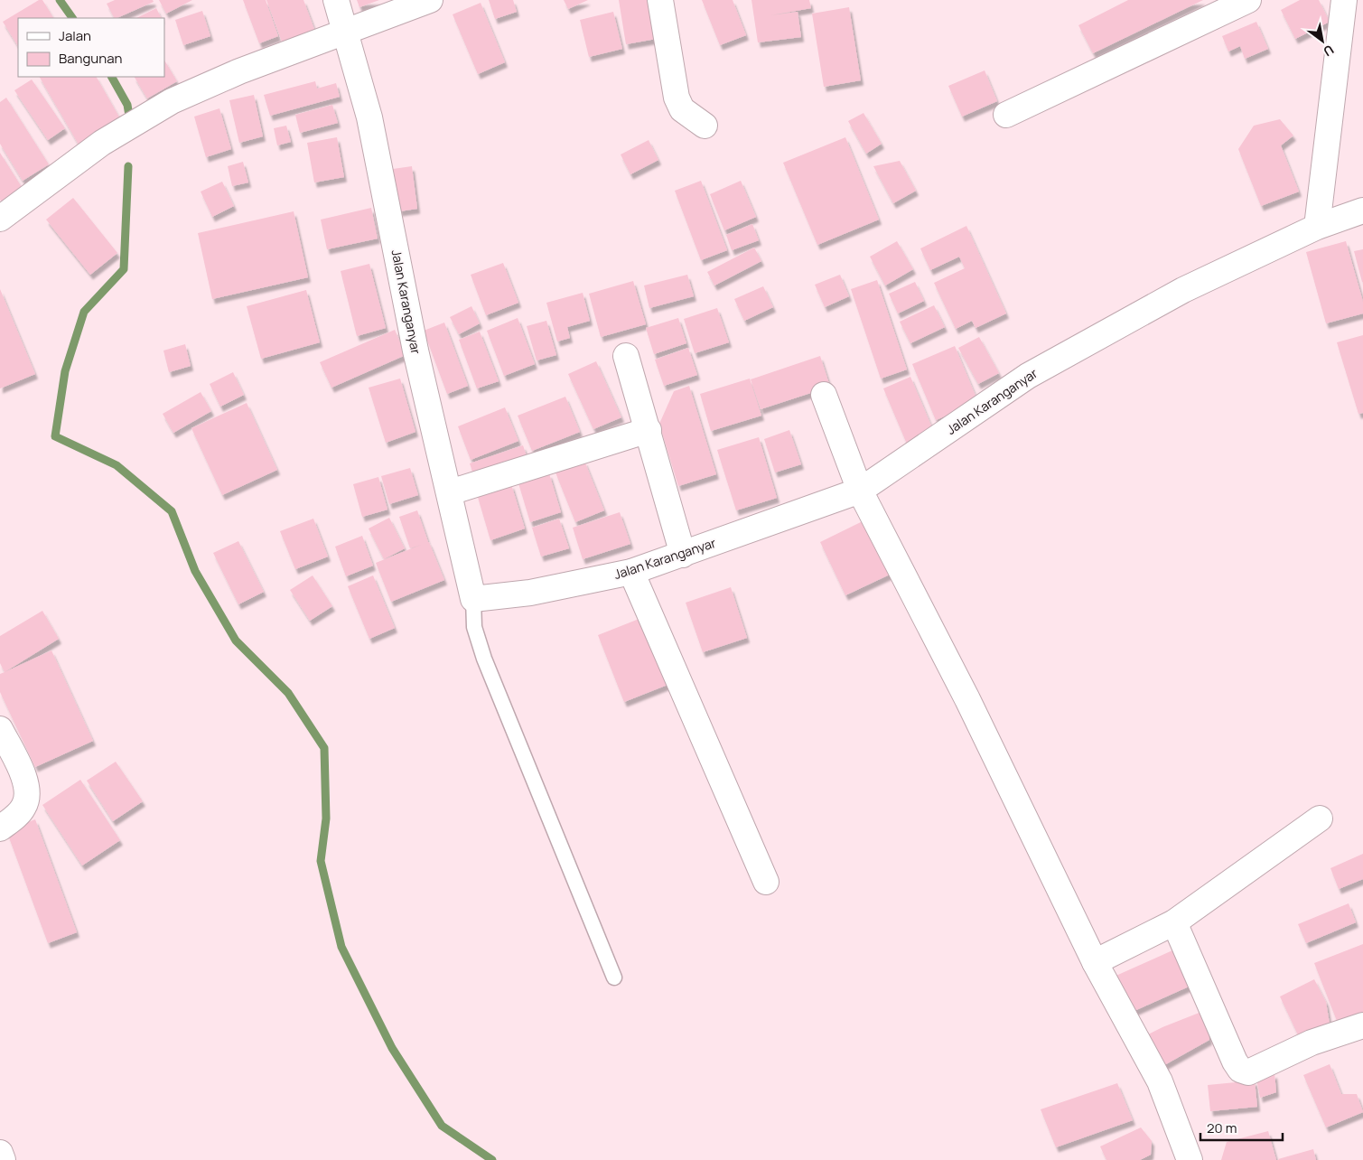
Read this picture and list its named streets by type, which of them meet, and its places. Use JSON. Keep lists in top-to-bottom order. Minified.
{"streets":{"street":["Jalan Karanganyar"]},"legend":["Jalan","Bangunan"],"scale_bar":"20 m","north":"bottom right"}
